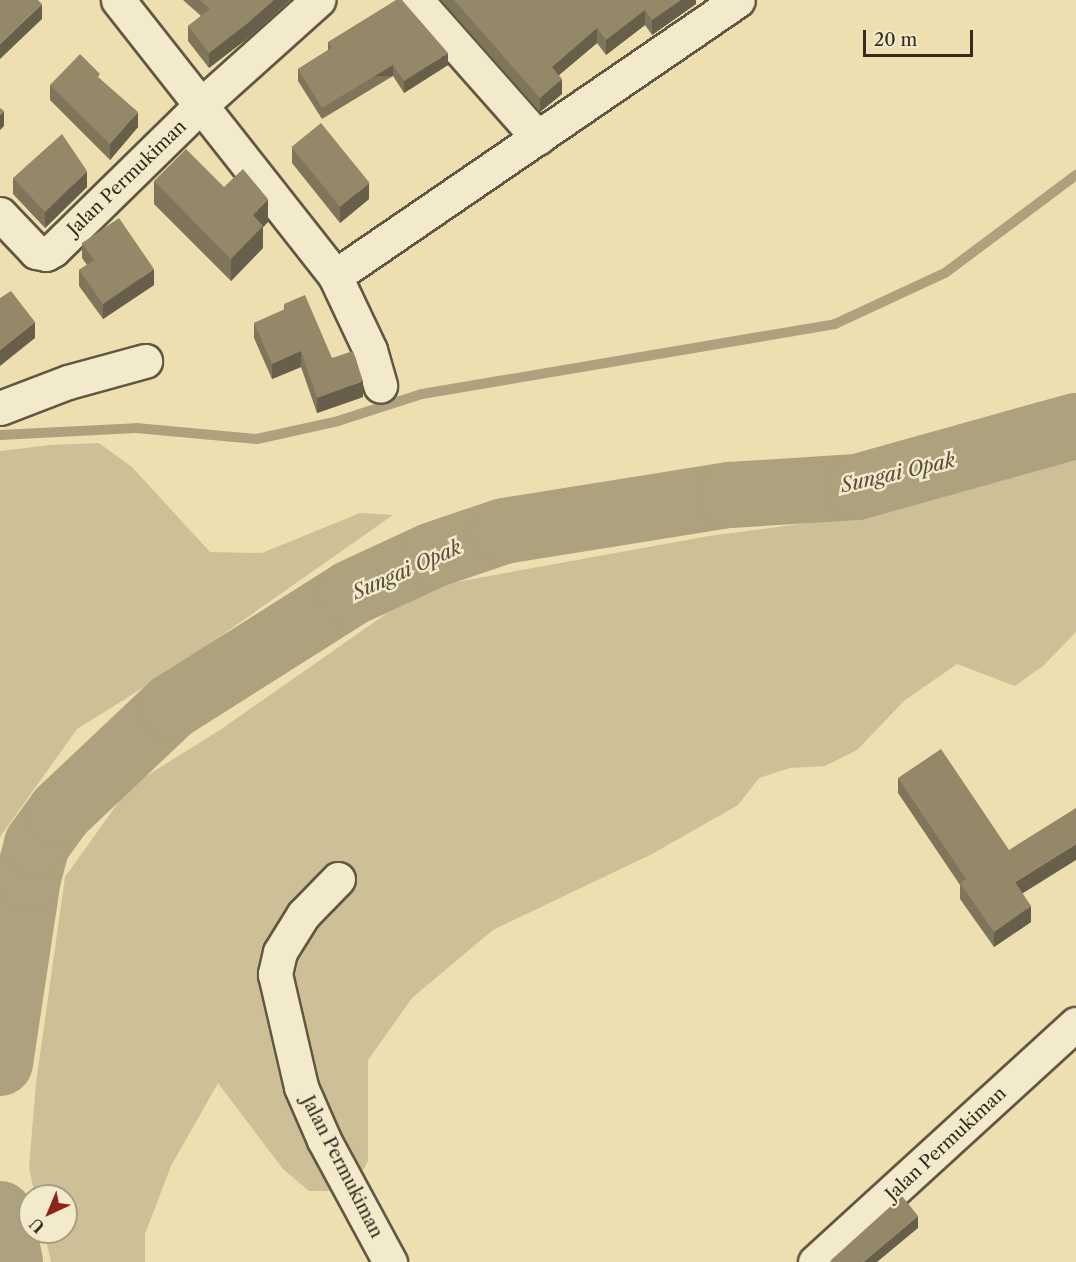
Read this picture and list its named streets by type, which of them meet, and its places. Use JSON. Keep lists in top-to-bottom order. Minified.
{"streets":{"street":["Jalan Permukiman"]},"water":["Sungai Opak"],"scale_bar":"20 m","north":"bottom left"}
